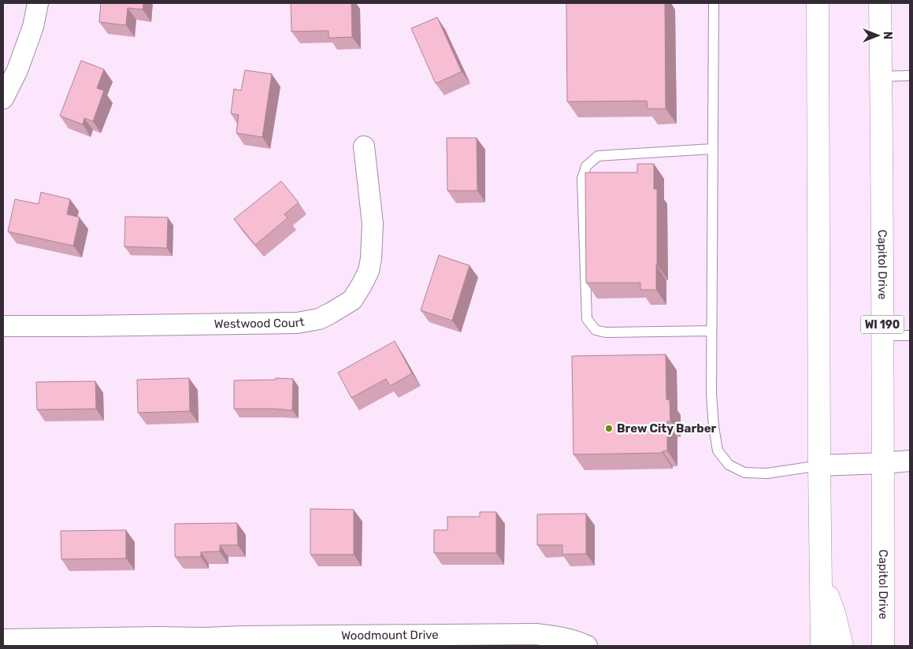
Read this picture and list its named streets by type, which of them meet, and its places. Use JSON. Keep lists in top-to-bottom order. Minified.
{"streets":{"main road":["Capitol Drive","WI 190"],"street":["Westwood Court","Woodmount Drive"]},"places":["Brew City Barber"],"north":"right"}
